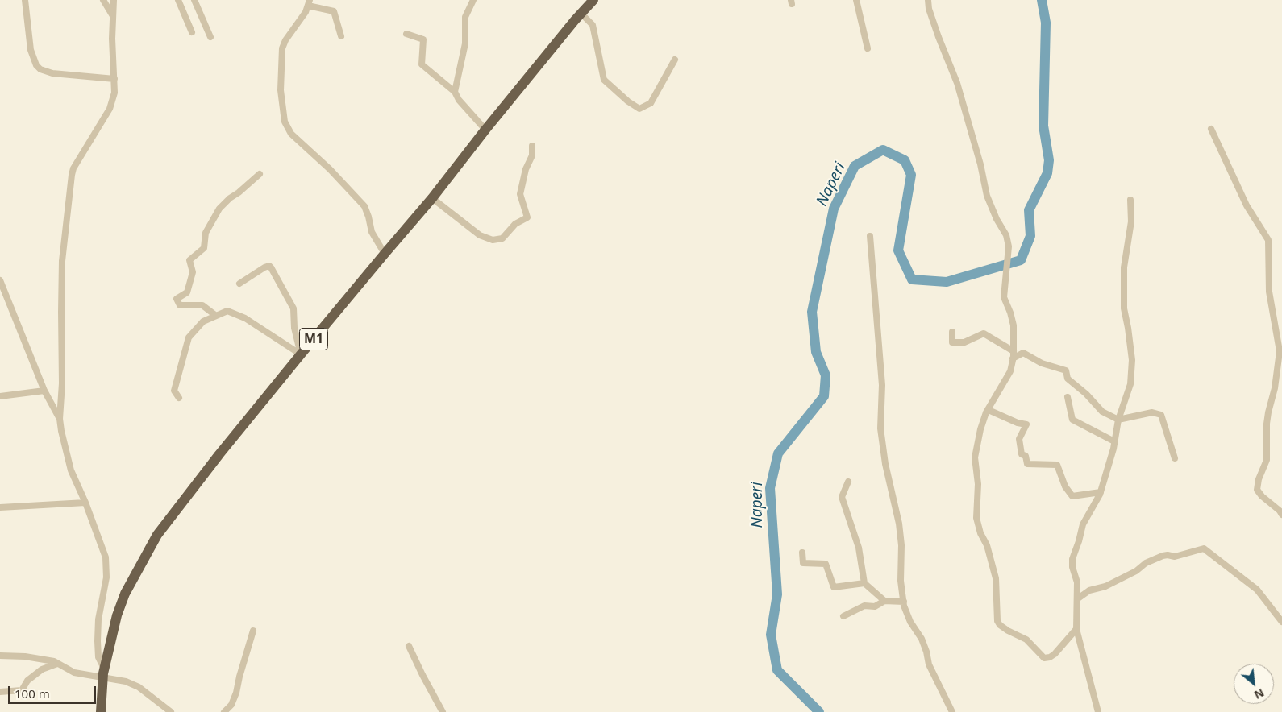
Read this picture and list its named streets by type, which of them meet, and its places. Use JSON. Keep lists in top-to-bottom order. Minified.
{"streets":{"highway":["M1"]},"water":["Naperi"],"scale_bar":"100 m","north":"bottom right"}
